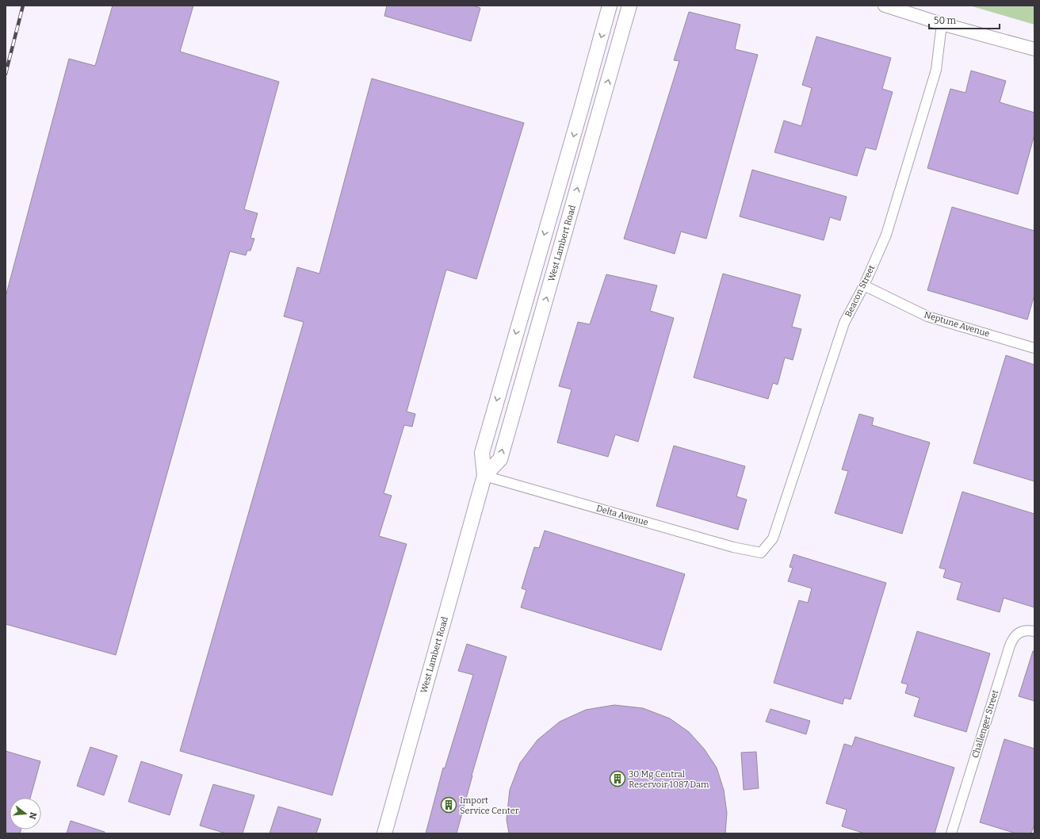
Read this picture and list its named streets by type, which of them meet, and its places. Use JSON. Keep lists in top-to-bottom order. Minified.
{"streets":{"main road":["West Lambert Road"],"street":["Beacon Street","Neptune Avenue","Delta Avenue","Challenger Street"]},"crossings":[["West Lambert Road","Delta Avenue"],["Beacon Street","Neptune Avenue"],["Beacon Street","Delta Avenue"]],"places":{"building":["30 Mg Central Reservoir 1087 Dam","Import Service Center"]},"scale_bar":"50 m","north":"right"}
